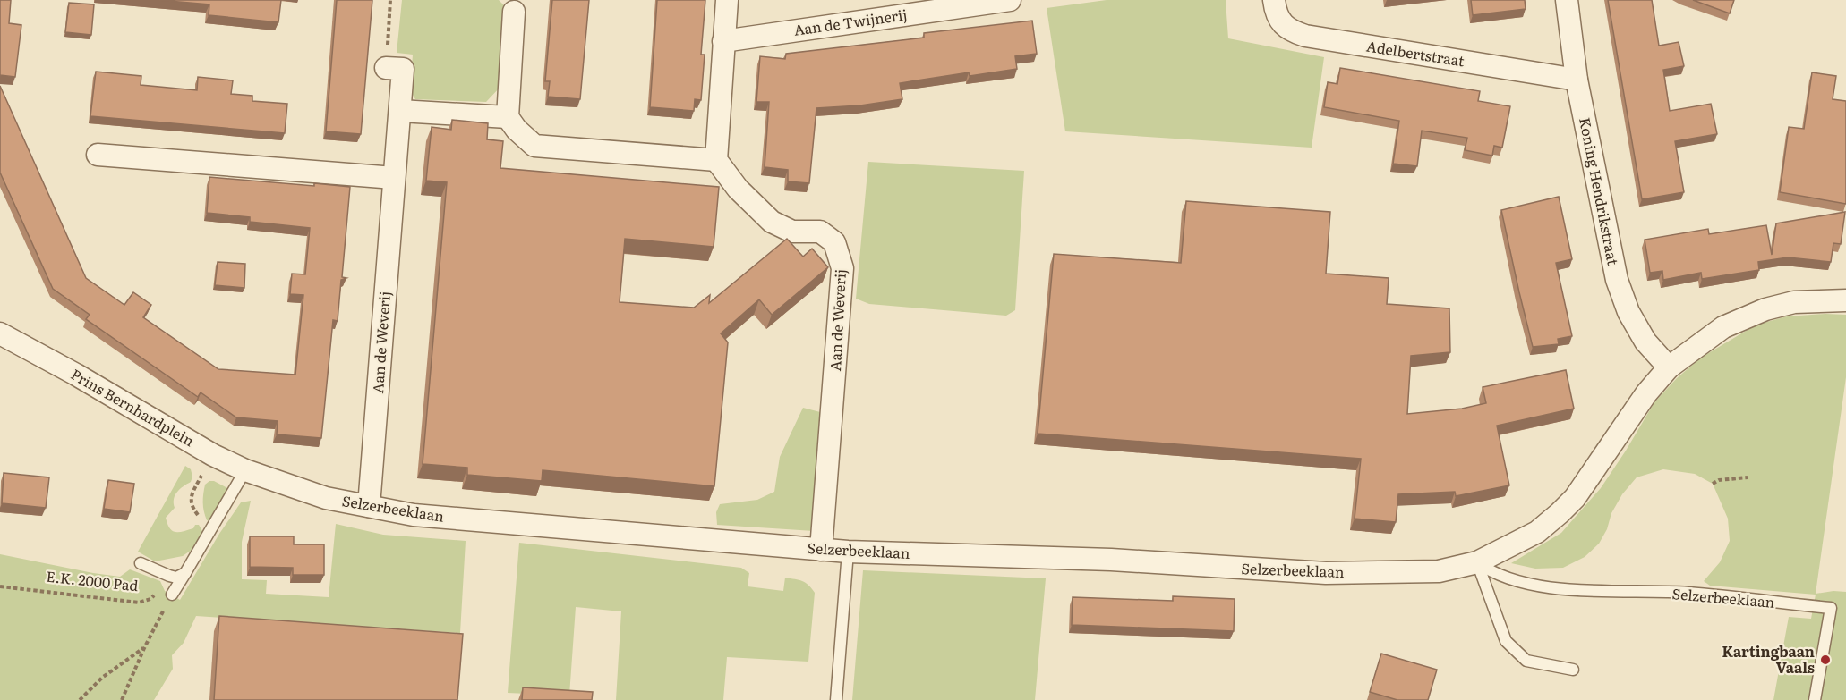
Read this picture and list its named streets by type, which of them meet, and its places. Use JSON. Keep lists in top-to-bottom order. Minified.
{"streets":{"street":["Aan de Twijnerij","Adelbertstraat","Koning Hendrikstraat","Aan de Weverij","Prins Bernhardplein","Selzerbeeklaan"],"lane":["E.K. 2000 Pad"]},"crossings":[["Adelbertstraat","Koning Hendrikstraat"],["Koning Hendrikstraat","Selzerbeeklaan"],["Aan de Weverij","Selzerbeeklaan"],["Prins Bernhardplein","Selzerbeeklaan"]],"places":["Kartingbaan Vaals"]}
